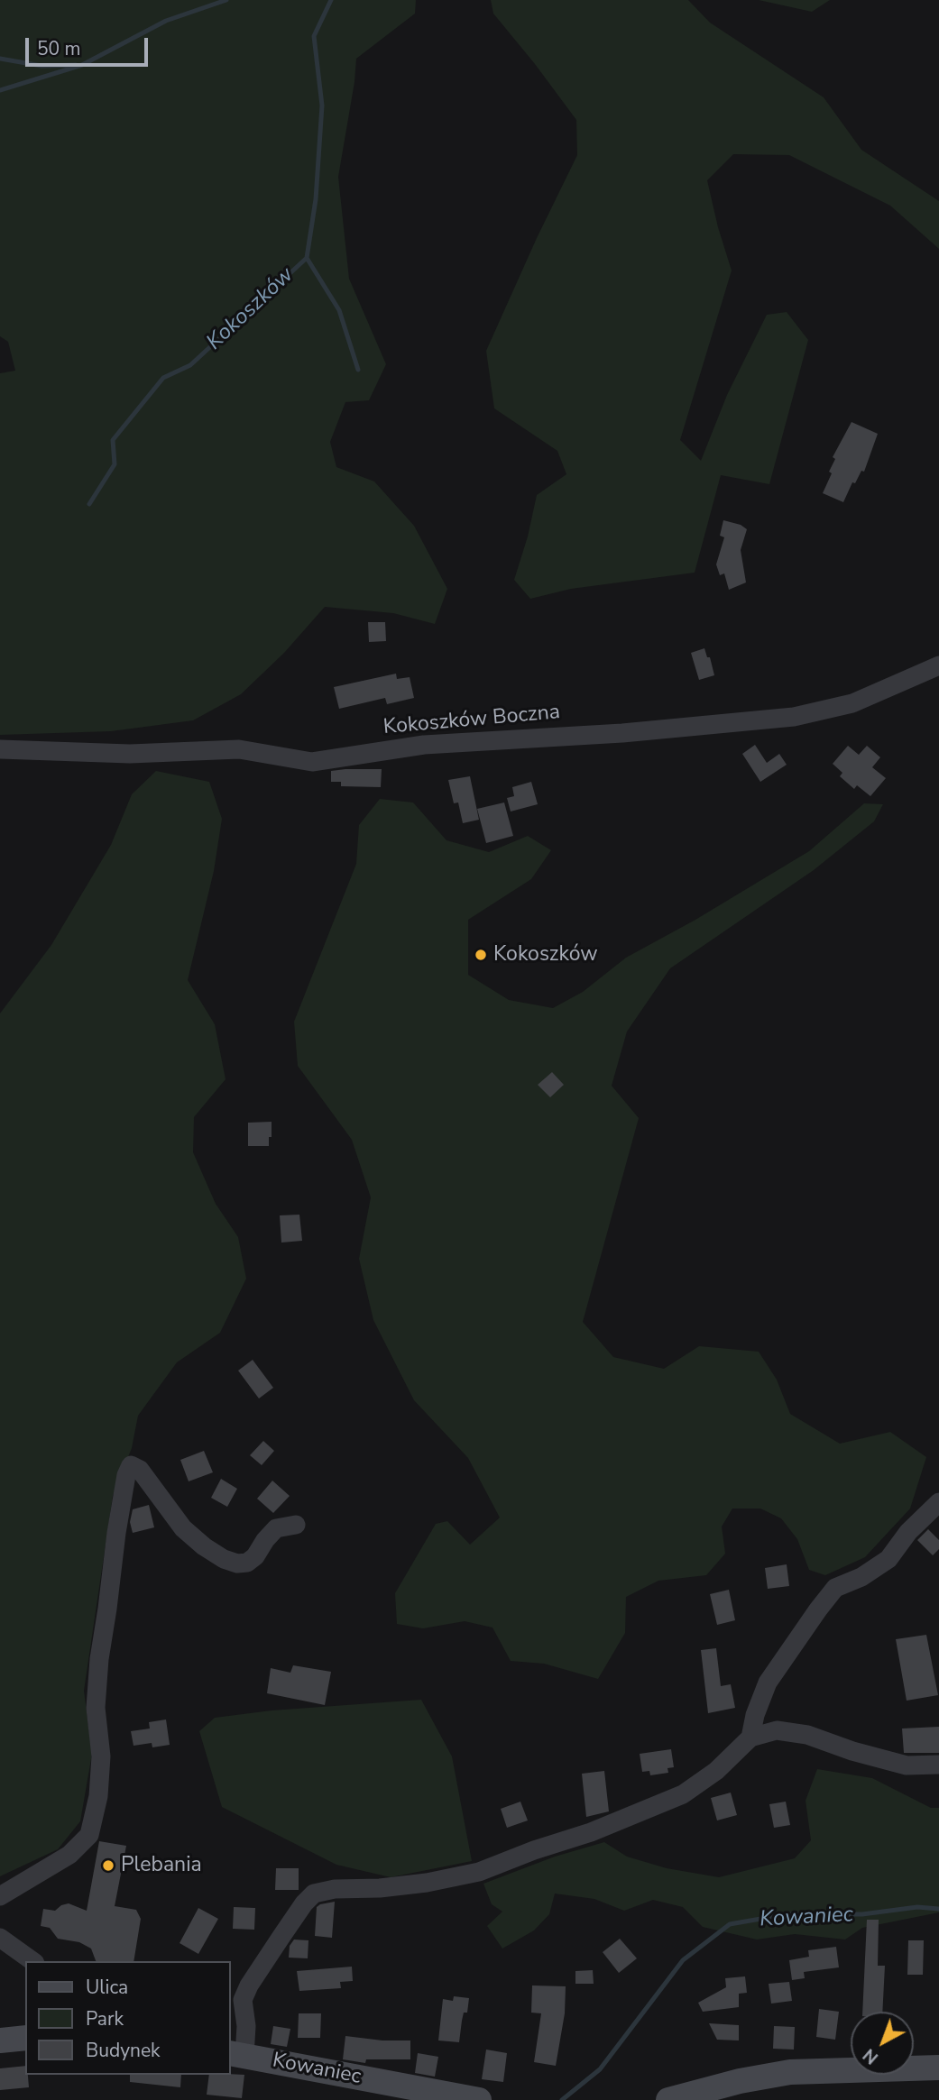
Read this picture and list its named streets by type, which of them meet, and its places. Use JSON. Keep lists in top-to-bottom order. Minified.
{"streets":{"street":["Kokoszków Boczna","Kowaniec"]},"water":["Kokoszków","Kowaniec"],"places":["Kokoszków","Plebania"],"legend":["Ulica","Park","Budynek"],"scale_bar":"50 m","north":"bottom left"}
